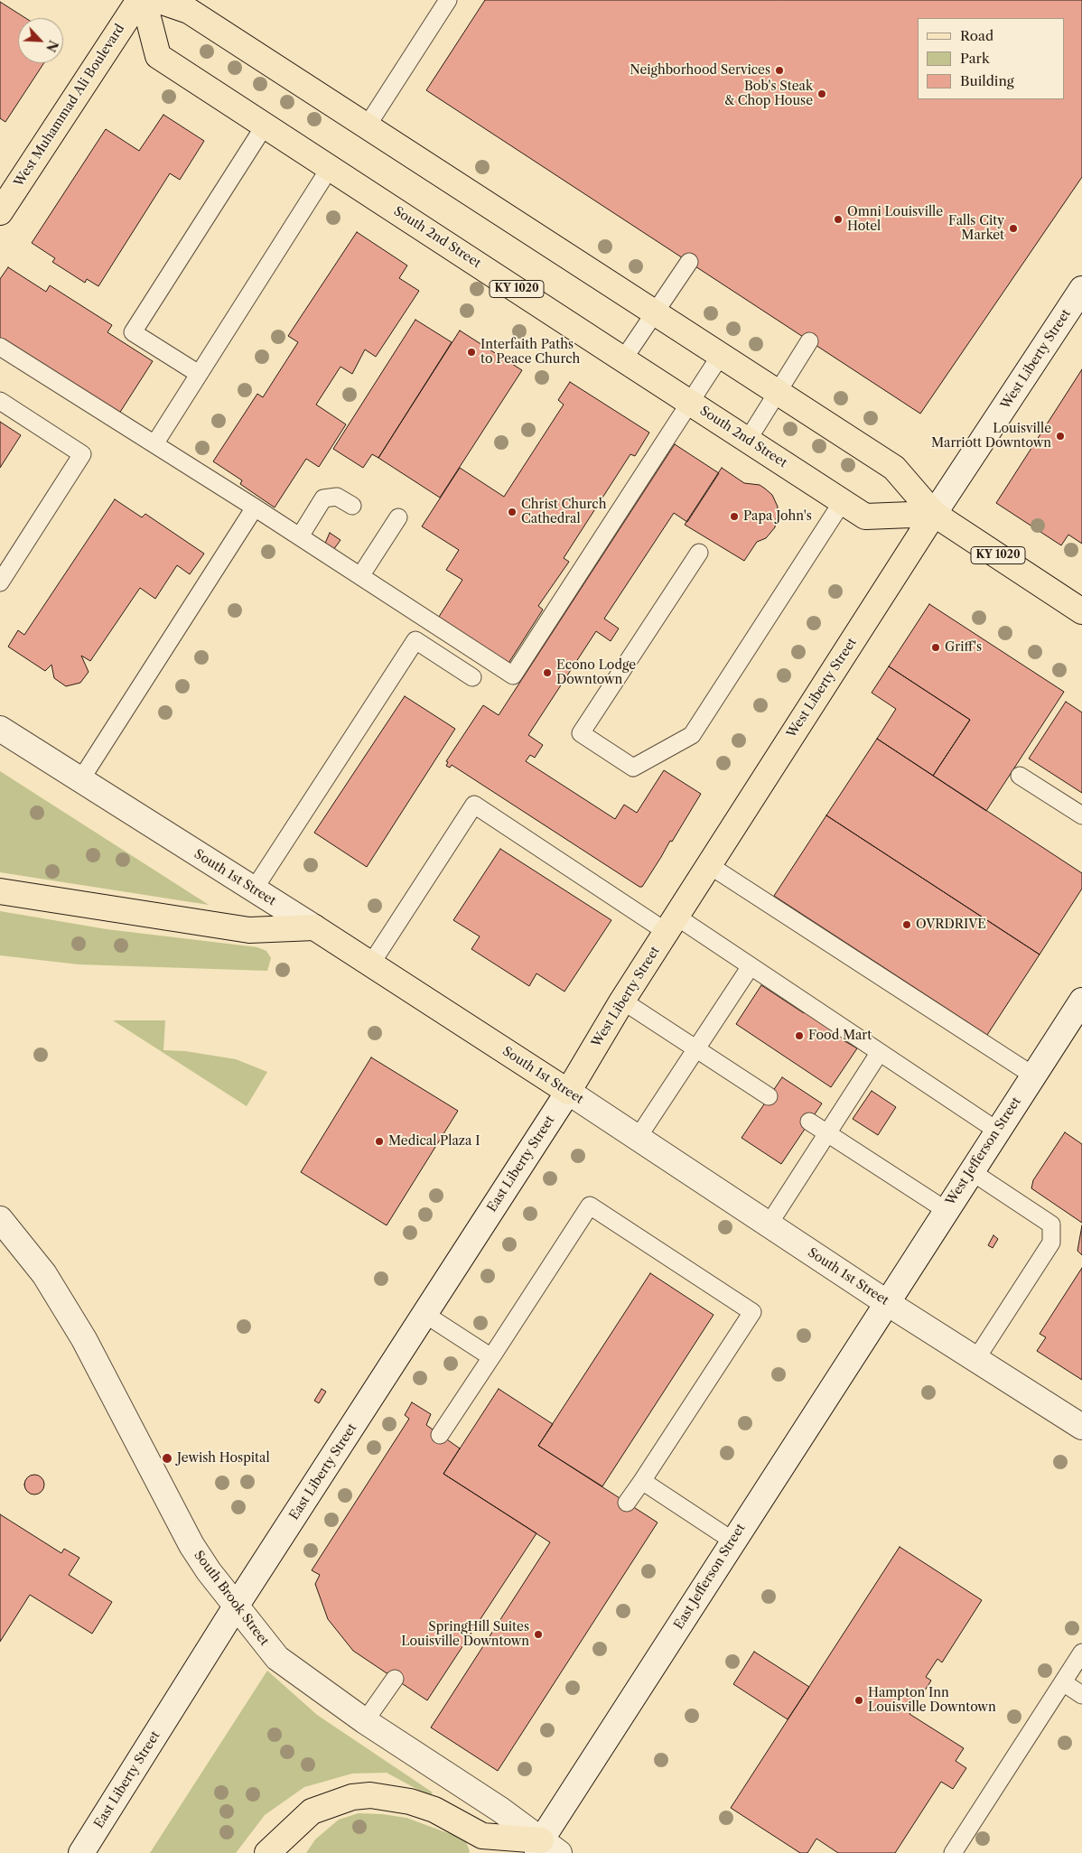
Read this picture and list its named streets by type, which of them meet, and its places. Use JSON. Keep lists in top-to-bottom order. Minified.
{"streets":{"main road":["West Muhammad Ali Boulevard","South 2nd Street","KY 1020","West Liberty Street","South 1st Street","West Jefferson Street","East Liberty Street","East Jefferson Street","South Brook Street"]},"crossings":[["South 2nd Street","KY 1020"],["South 2nd Street","West Liberty Street"],["KY 1020","West Liberty Street"],["West Liberty Street","South 1st Street"],["West Liberty Street","East Liberty Street"],["South 1st Street","West Jefferson Street"],["South 1st Street","East Liberty Street"],["South 1st Street","East Jefferson Street"],["West Jefferson Street","East Jefferson Street"],["East Liberty Street","South Brook Street"],["East Jefferson Street","South Brook Street"]],"places":["Neighborhood Services","Bob's Steak & Chop House","Omni Louisville Hotel","Falls City Market","Interfaith Paths to Peace Church","Louisville Marriott Downtown","Christ Church Cathedral","Papa John's","Griff's","Econo Lodge Downtown","OVRDRIVE","Food Mart","Medical Plaza I","Jewish Hospital","SpringHill Suites Louisville Downtown","Hampton Inn Louisville Downtown"],"legend":["Road","Park","Building"],"north":"bottom right"}
